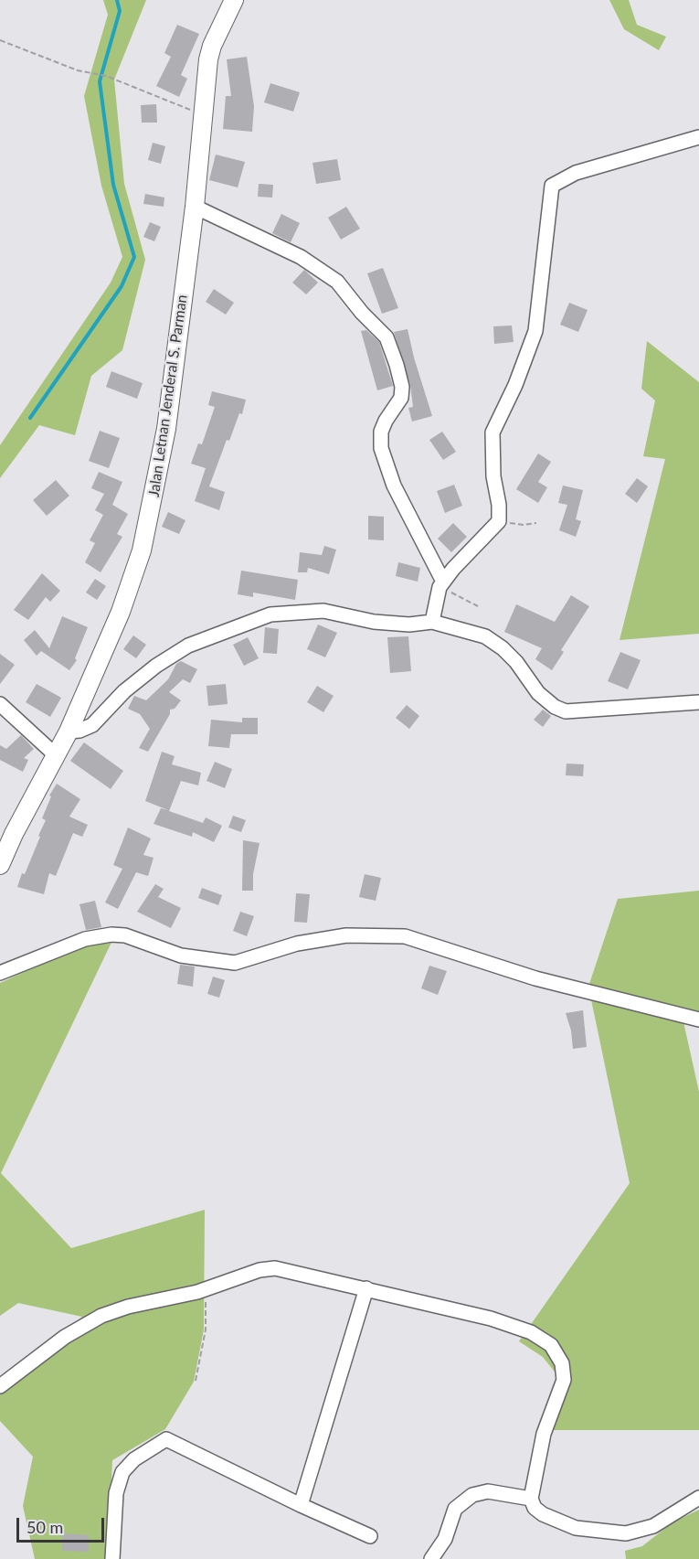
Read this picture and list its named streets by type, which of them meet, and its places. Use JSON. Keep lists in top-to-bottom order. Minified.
{"streets":{"street":["Jalan Letnan Jenderal S. Parman"]},"scale_bar":"50 m"}
